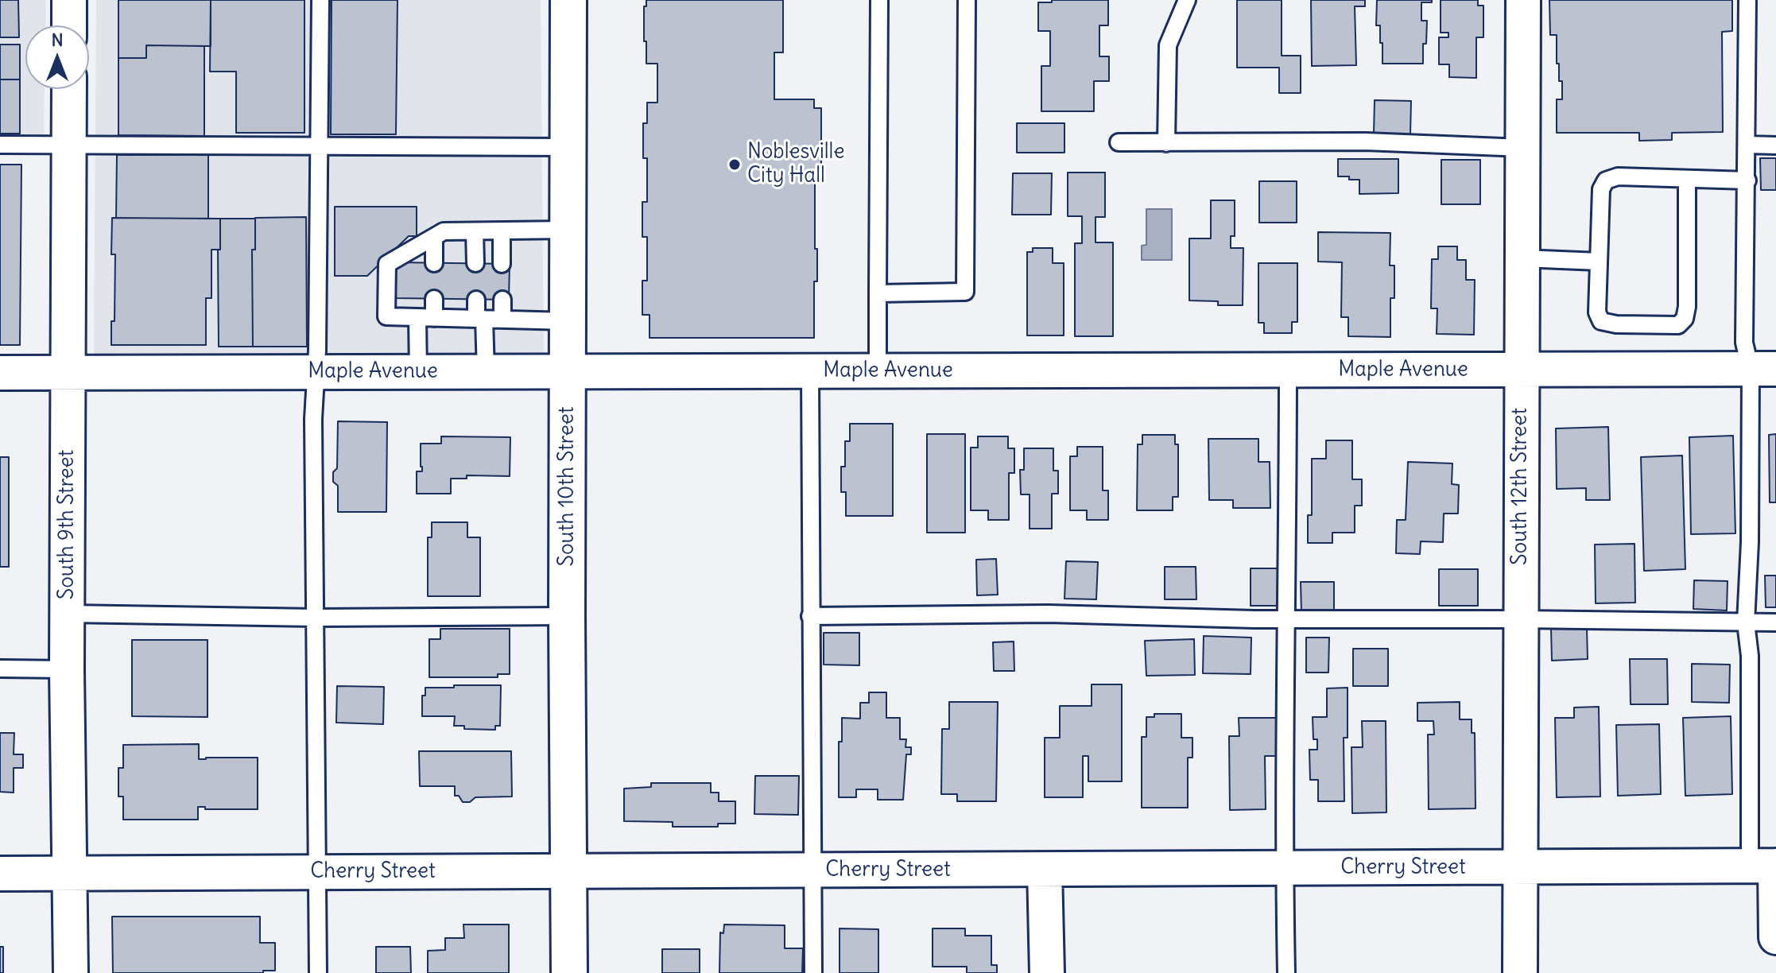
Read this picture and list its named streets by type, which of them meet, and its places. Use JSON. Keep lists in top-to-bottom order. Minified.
{"streets":{"main road":["South 10th Street"],"street":["Maple Avenue","South 12th Street","South 9th Street","Cherry Street"]},"crossings":[["Maple Avenue","South 10th Street"],["Maple Avenue","South 12th Street"],["Maple Avenue","South 9th Street"],["South 10th Street","Cherry Street"],["South 12th Street","Cherry Street"],["South 9th Street","Cherry Street"]],"places":["Noblesville City Hall"],"north":"top"}
